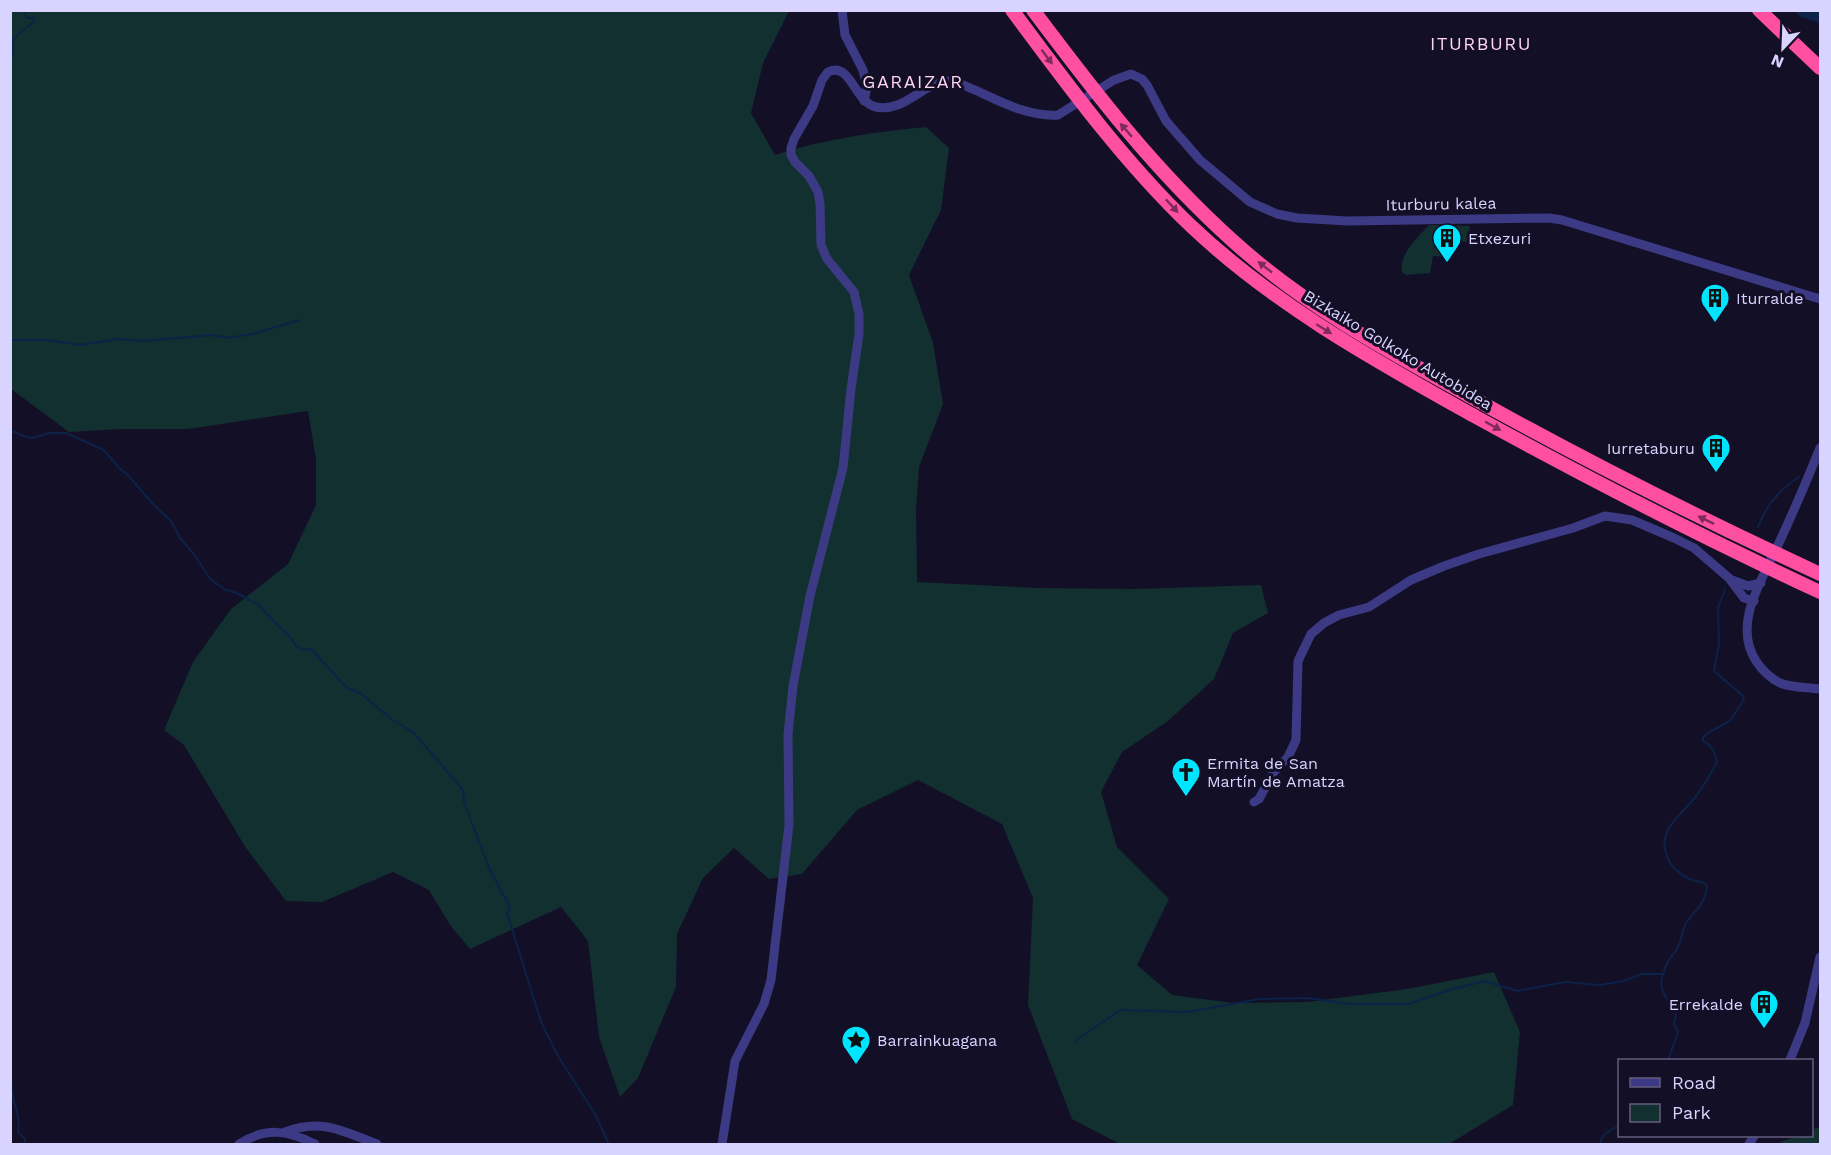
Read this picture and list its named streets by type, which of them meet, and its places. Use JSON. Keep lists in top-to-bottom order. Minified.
{"streets":{"highway":["Bizkaiko Golkoko Autobidea"],"street":["Iturburu kalea"]},"districts":["ITURBURU","GARAIZAR"],"places":{"building":["Etxezuri","Iturralde","Iurretaburu","Errekalde"],"church":["Ermita de San Martín de Amatza"],"place":["Barrainkuagana"]},"legend":["Road","Park"],"north":"bottom left"}
